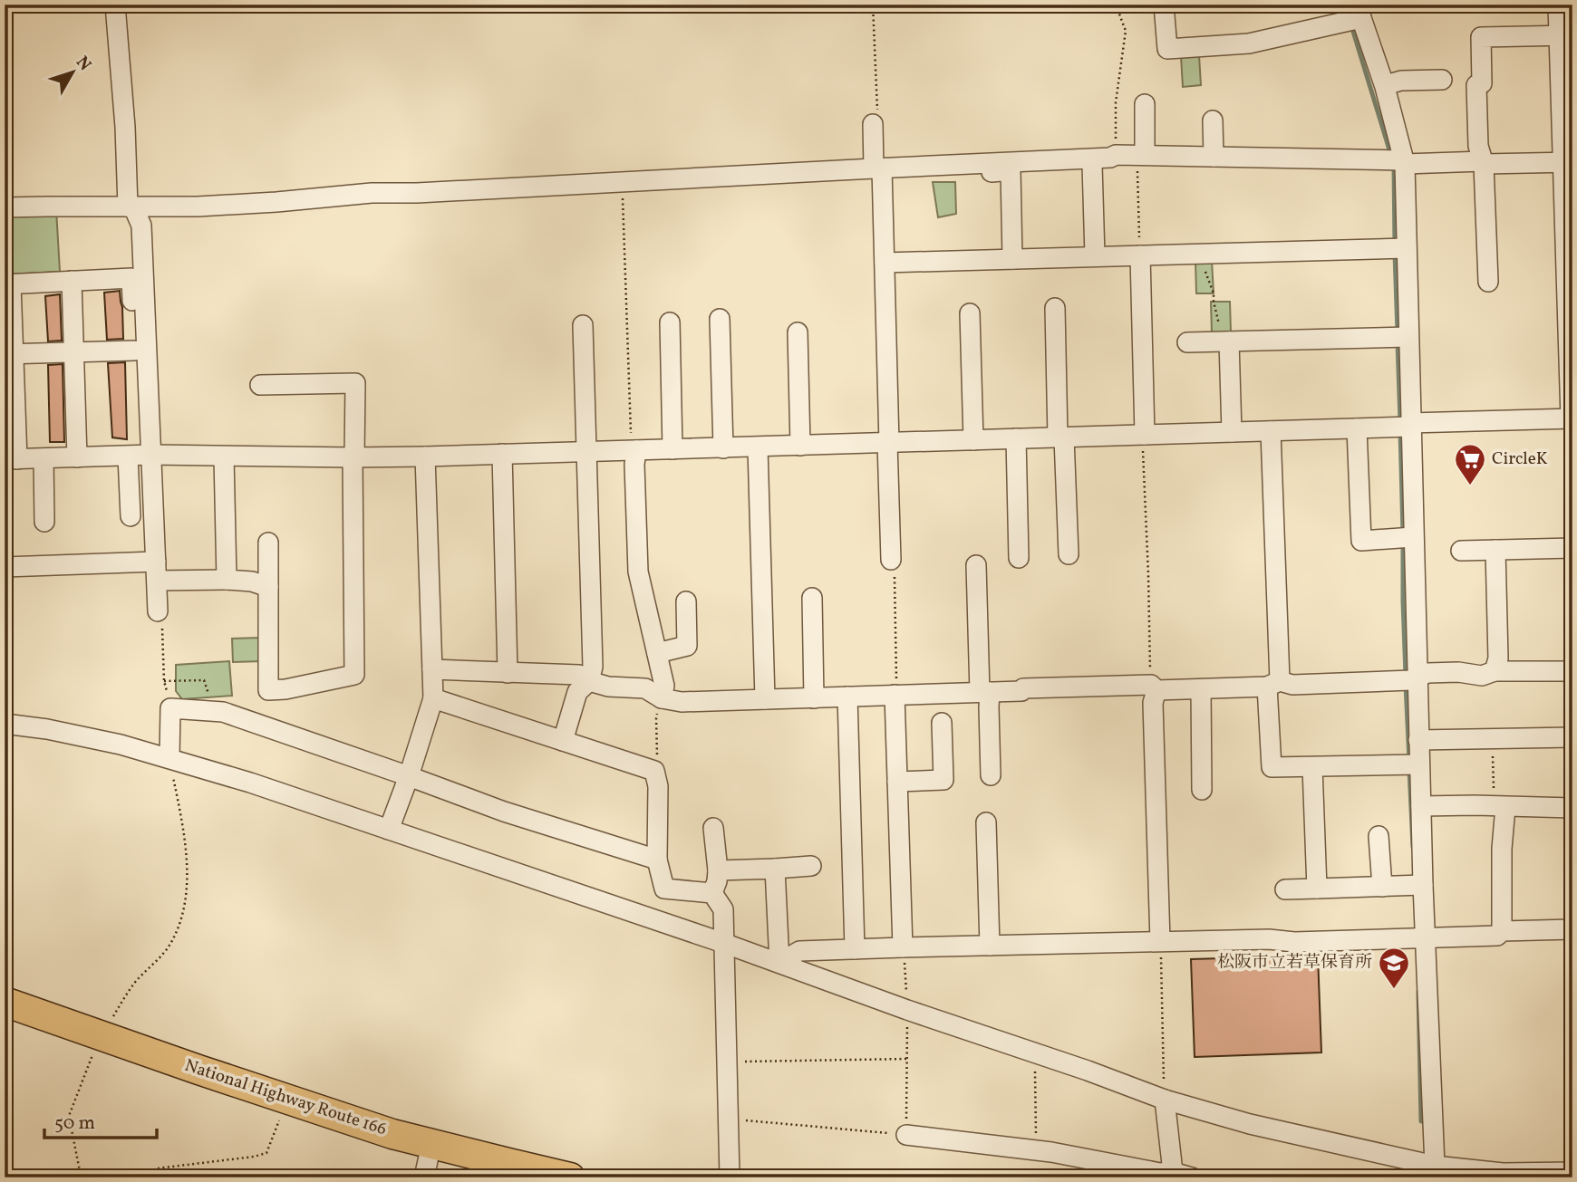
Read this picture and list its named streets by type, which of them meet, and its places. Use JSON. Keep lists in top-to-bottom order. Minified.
{"streets":{"highway":["National Highway Route 166"]},"places":{"supermarket":["CircleK"],"school or university":["松阪市立若草保育所"]},"scale_bar":"50 m","north":"top right"}
